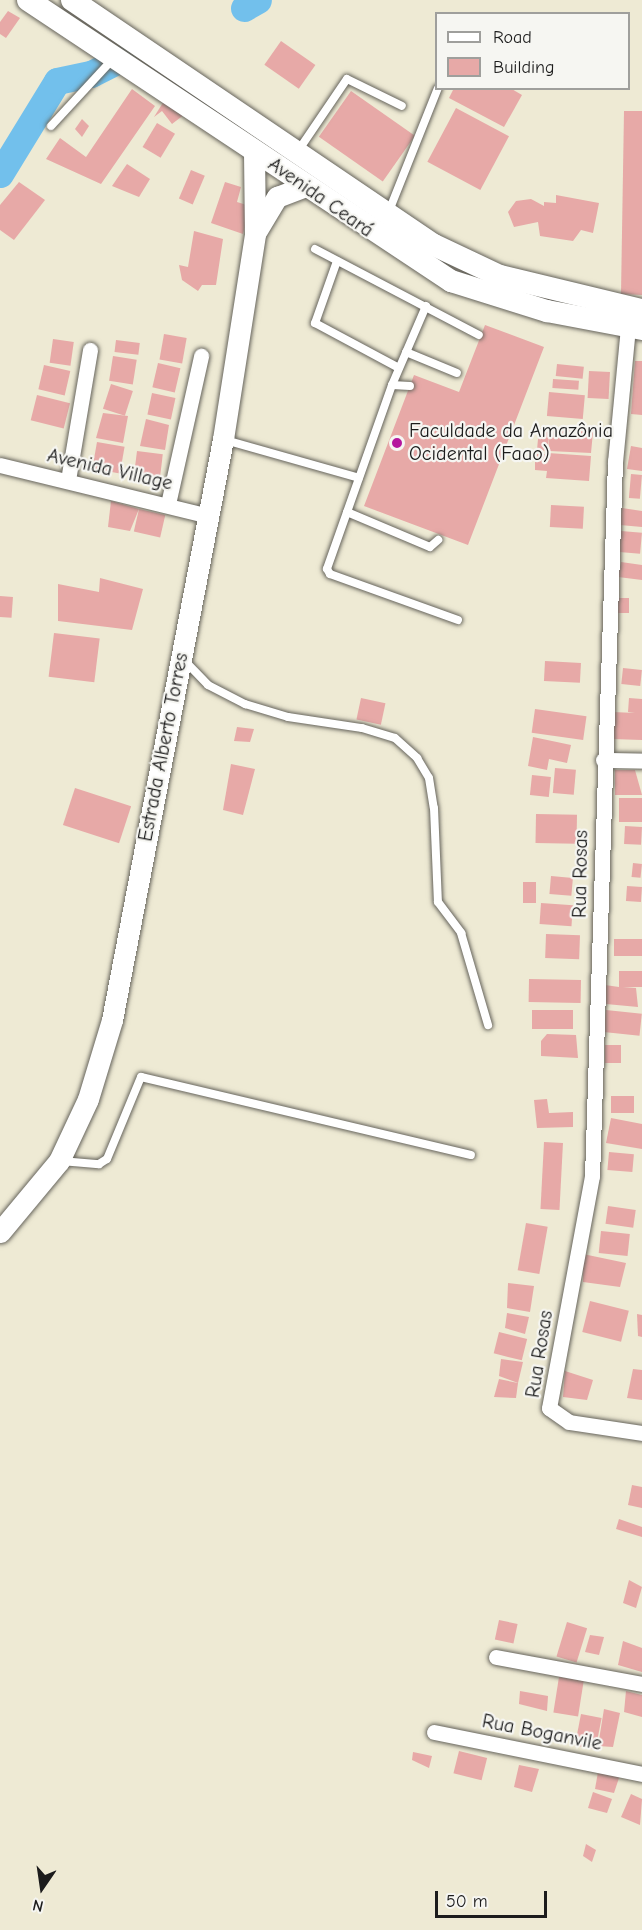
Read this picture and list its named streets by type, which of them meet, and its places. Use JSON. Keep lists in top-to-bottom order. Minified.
{"streets":{"main road":["Avenida Ceará"],"street":["Avenida Village","Estrada Alberto Torres","Rua Rosas","Rua Boganvile"]},"crossings":[["Avenida Ceará","Estrada Alberto Torres"],["Avenida Ceará","Rua Rosas"],["Avenida Village","Estrada Alberto Torres"]],"places":["Faculdade da Amazônia Ocidental (Faao)"],"legend":["Road","Building"],"scale_bar":"50 m","north":"bottom"}
